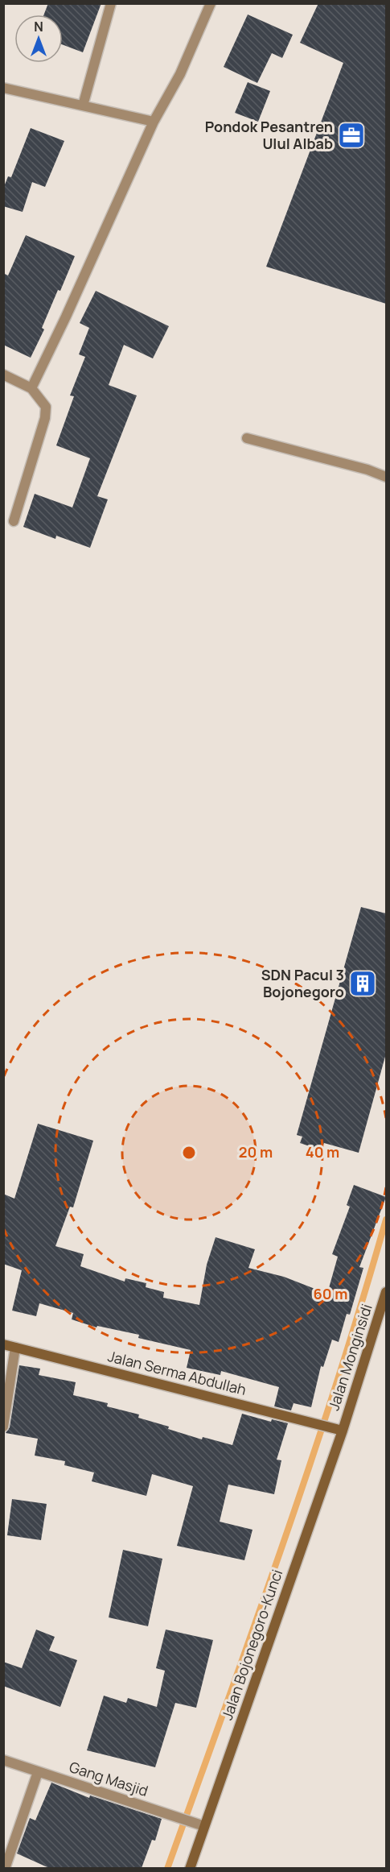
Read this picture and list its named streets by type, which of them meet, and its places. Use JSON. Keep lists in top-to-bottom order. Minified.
{"streets":{"main road":["Jalan Monginsidi","Jalan Serma Abdullah","Jalan Bojonegoro-Kunci"],"street":["Gang Masjid"]},"crossings":[["Jalan Monginsidi","Jalan Serma Abdullah"],["Jalan Monginsidi","Jalan Bojonegoro-Kunci"],["Jalan Serma Abdullah","Jalan Bojonegoro-Kunci"],["Jalan Bojonegoro-Kunci","Gang Masjid"]],"places":{"office":["Pondok Pesantren Ulul Albab"],"building":["SDN Pacul 3 Bojonegoro"]},"north":"top","rings":["20 m","40 m","60 m"]}
